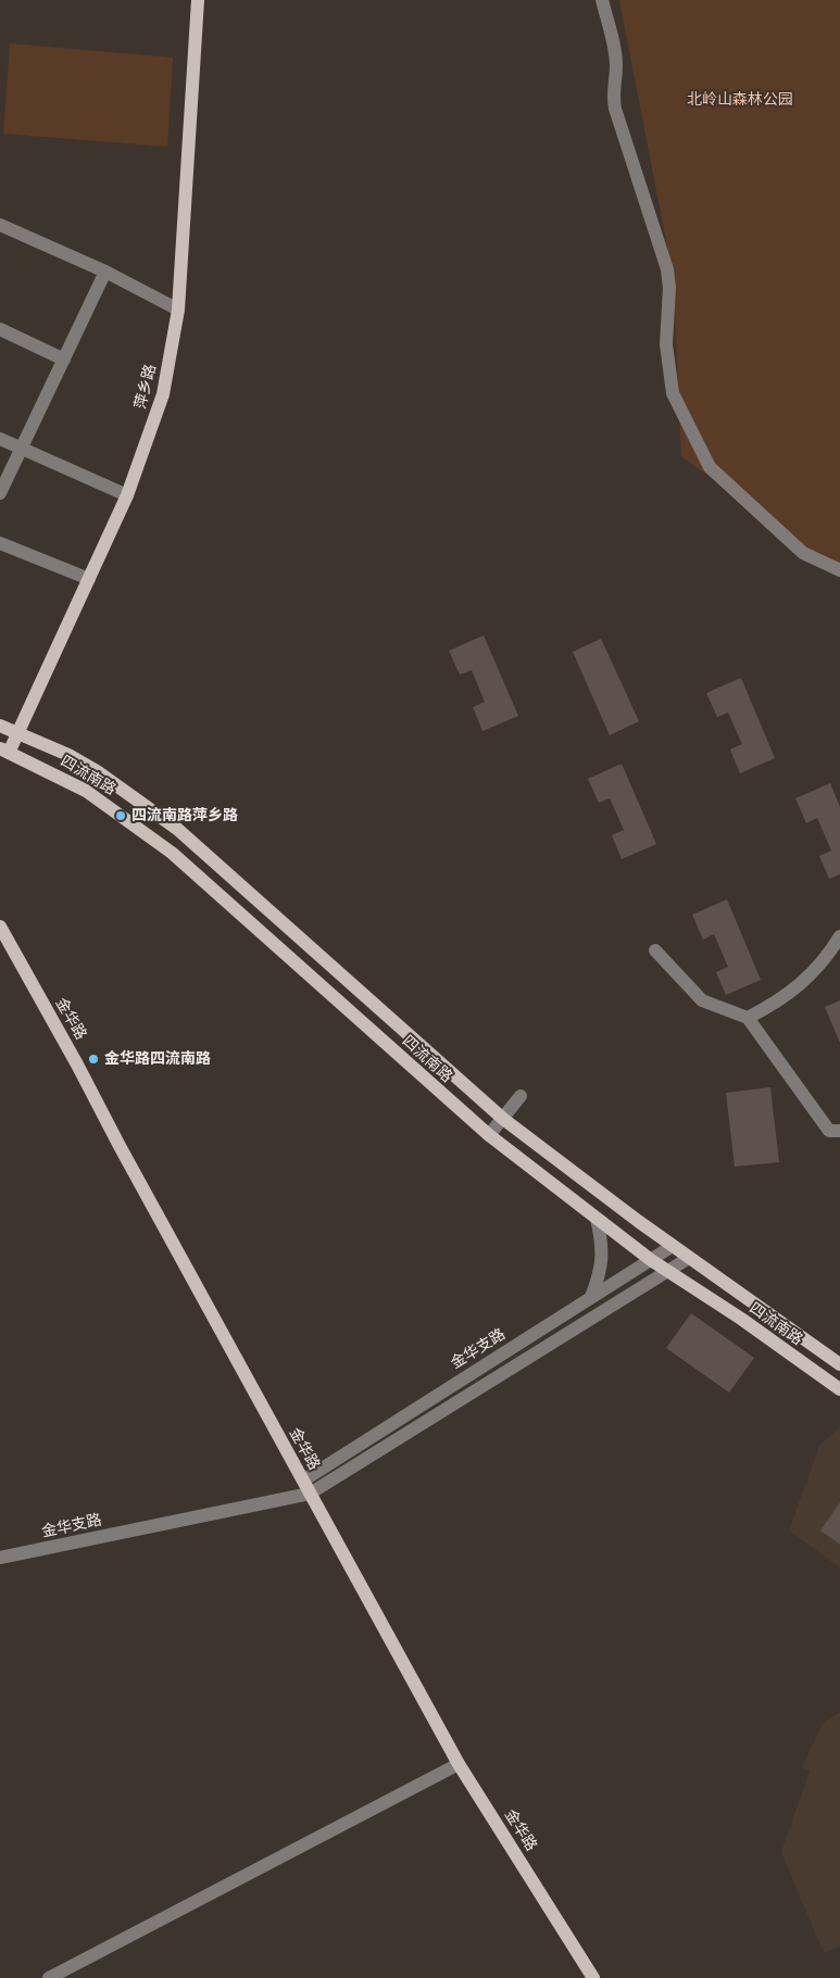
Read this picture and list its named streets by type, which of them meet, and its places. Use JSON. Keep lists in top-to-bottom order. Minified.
{"streets":{"main road":["萍乡路","四流南路","金华路"],"street":["金华支路"]},"crossings":[["萍乡路","四流南路"],["四流南路","金华支路"],["金华路","金华支路"]],"parks":["北岭山森林公园"],"places":["四流南路萍乡路","金华路四流南路"]}
